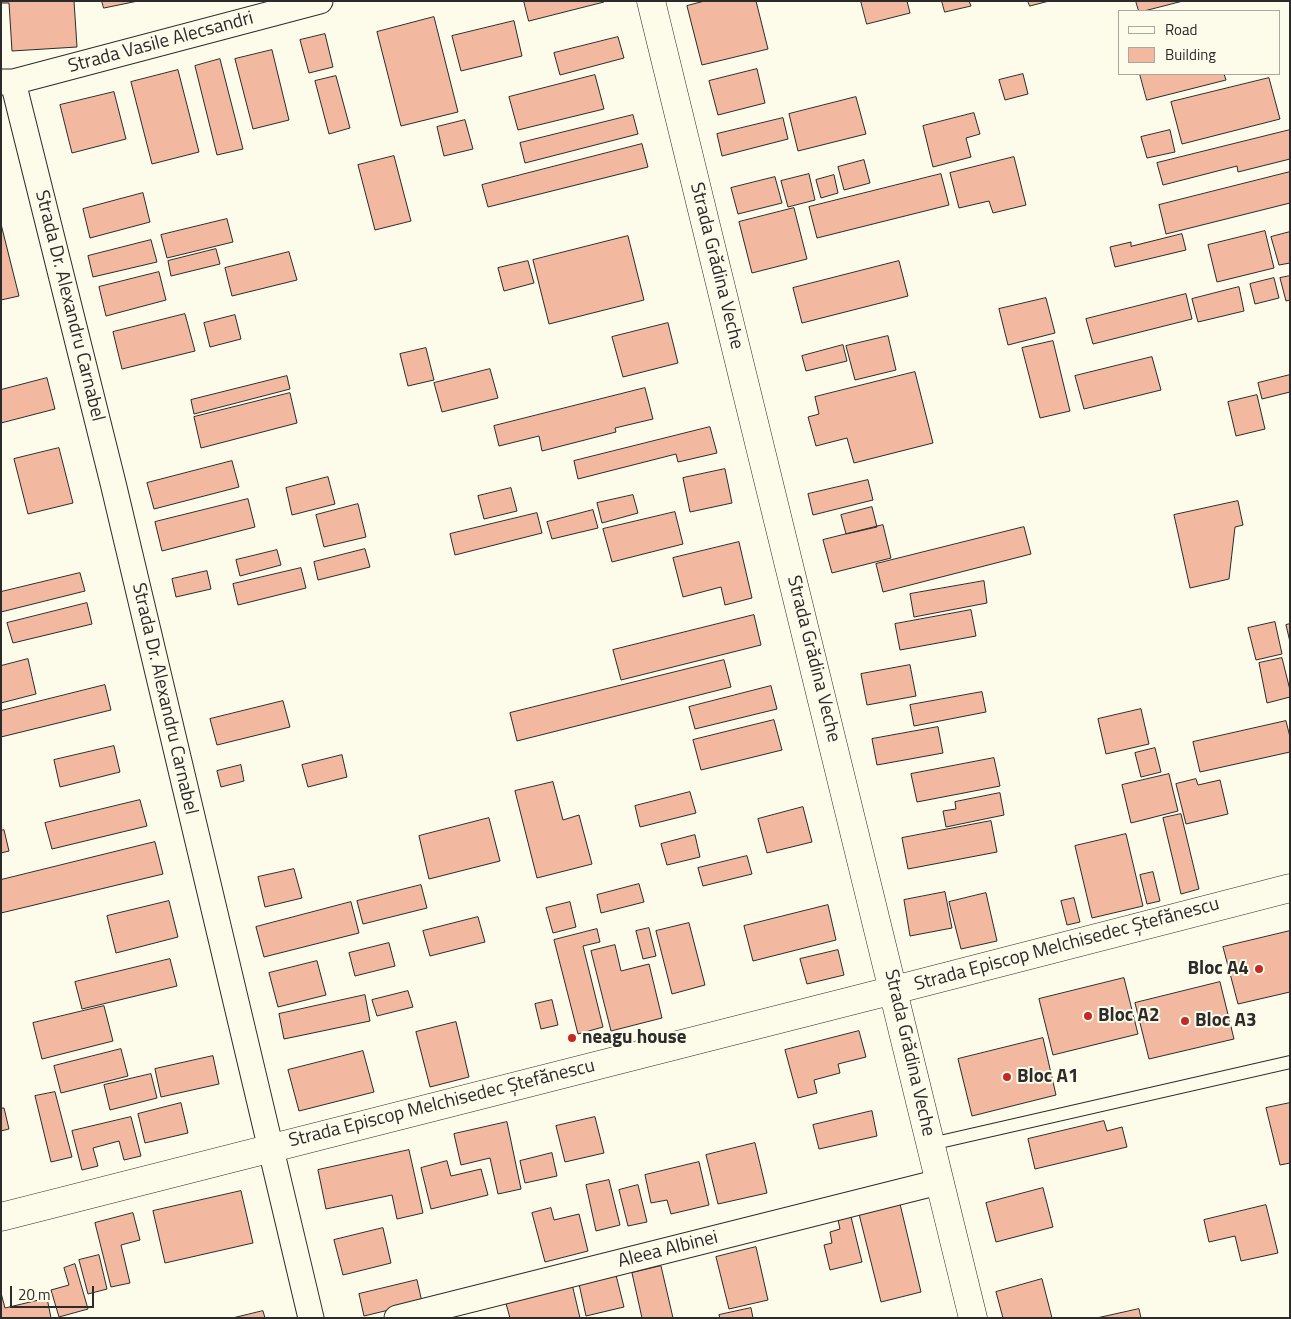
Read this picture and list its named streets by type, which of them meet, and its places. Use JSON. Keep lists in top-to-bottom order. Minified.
{"streets":{"street":["Strada Vasile Alecsandri","Strada Grădina Veche","Strada Dr. Alexandru Carnabel","Strada Episcop Melchisedec Ștefănescu","Aleea Albinei"]},"crossings":[["Strada Vasile Alecsandri","Strada Dr. Alexandru Carnabel"],["Strada Grădina Veche","Strada Episcop Melchisedec Ștefănescu"],["Strada Grădina Veche","Aleea Albinei"],["Strada Dr. Alexandru Carnabel","Strada Episcop Melchisedec Ștefănescu"]],"places":["Bloc A4","Bloc A2","Bloc A3","neagu house","Bloc A1"],"legend":["Road","Building"],"scale_bar":"20 m"}
